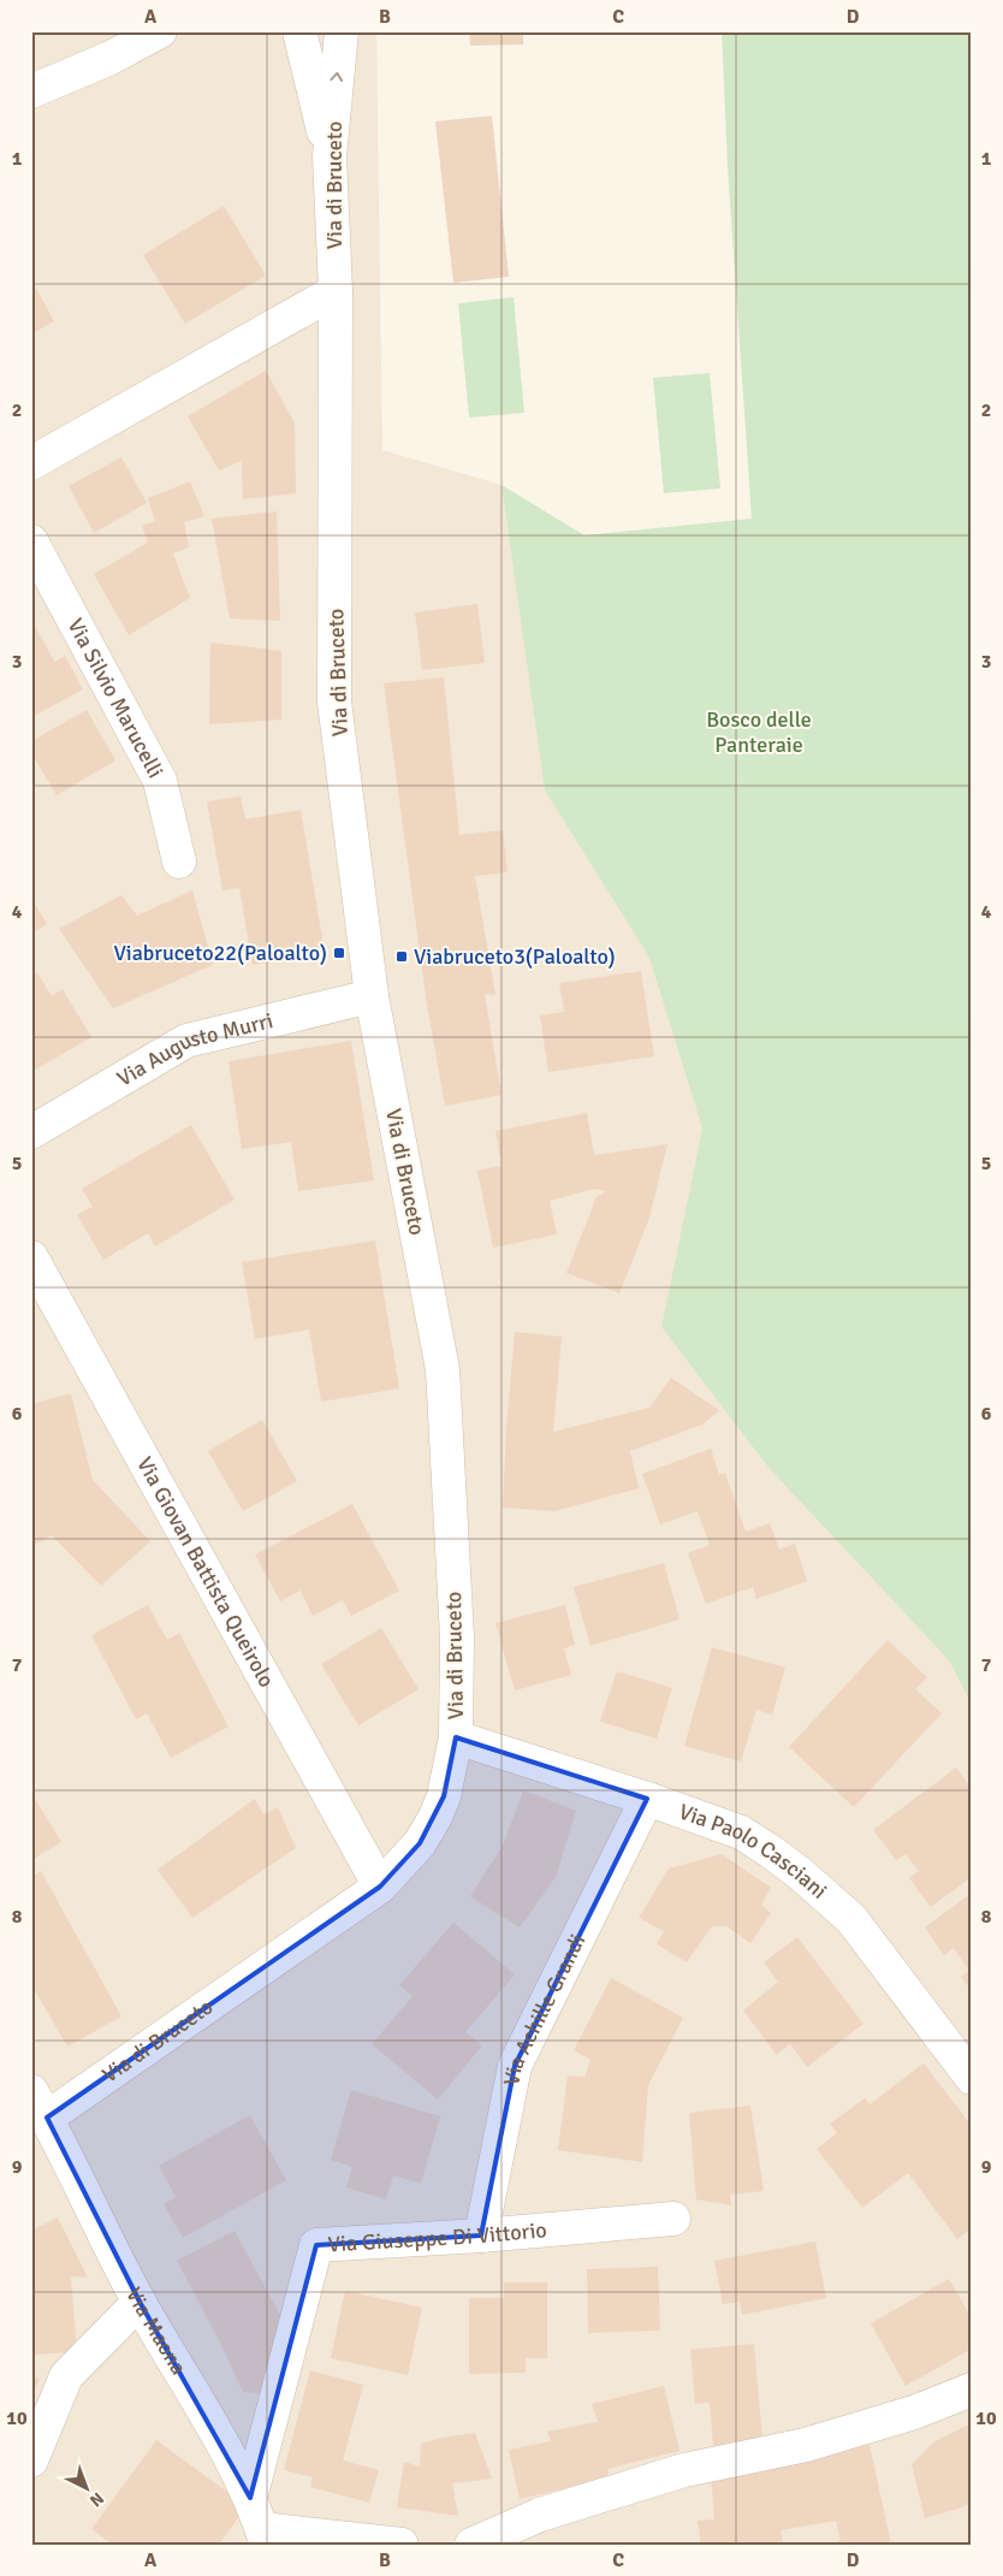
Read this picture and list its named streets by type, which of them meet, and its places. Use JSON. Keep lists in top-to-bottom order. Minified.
{"streets":{"street":["Via di Bruceto","Via Silvio Marucelli","Via Augusto Murri","Via Giovan Battista Queirolo","Via Paolo Casciani","Via Achille Grandi","Via Giuseppe Di Vittorio","Via Maona"]},"crossings":[["Via di Bruceto","Via Augusto Murri"],["Via di Bruceto","Via Giovan Battista Queirolo"],["Via di Bruceto","Via Paolo Casciani"],["Via di Bruceto","Via Maona"],["Via Paolo Casciani","Via Achille Grandi"],["Via Achille Grandi","Via Giuseppe Di Vittorio"],["Via Giuseppe Di Vittorio","Via Maona"]],"parks":["Bosco delle Panteraie"],"places":{"transit":["Viabruceto22(Paloalto)","Viabruceto3(Paloalto)"]},"north":"bottom right","grid":{"columns":["A","B","C","D"],"rows":["1","2","3","4","5","6","7","8","9","10"]}}
